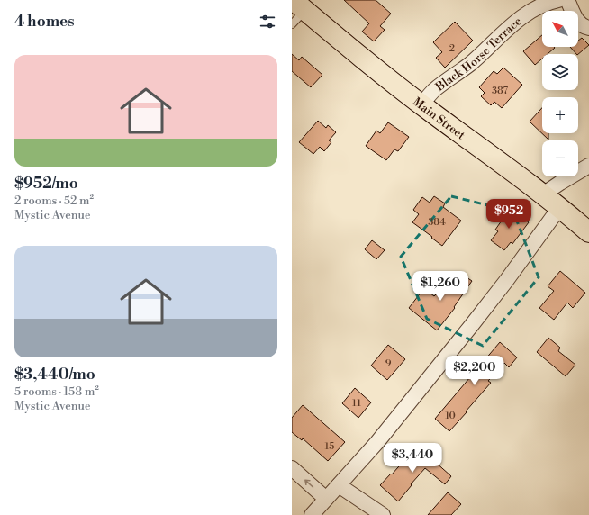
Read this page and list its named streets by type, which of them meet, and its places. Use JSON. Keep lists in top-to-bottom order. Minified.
{"streets":{"main road":["Main Street"],"street":["Black Horse Terrace"]},"crossings":[["Black Horse Terrace","Main Street"]],"house_numbers":["2","387","384","9","11","10","15"],"north":"top left","page":{"heading":"4 homes","map_buttons":["+","−"],"list":[{"name":"$952/mo","note":"2 rooms · 52 m² · Mystic Avenue"},{"name":"$3,440/mo","note":"5 rooms · 158 m² · Mystic Avenue"}],"price":["$952","$1,260","$2,200","$3,440"]}}
